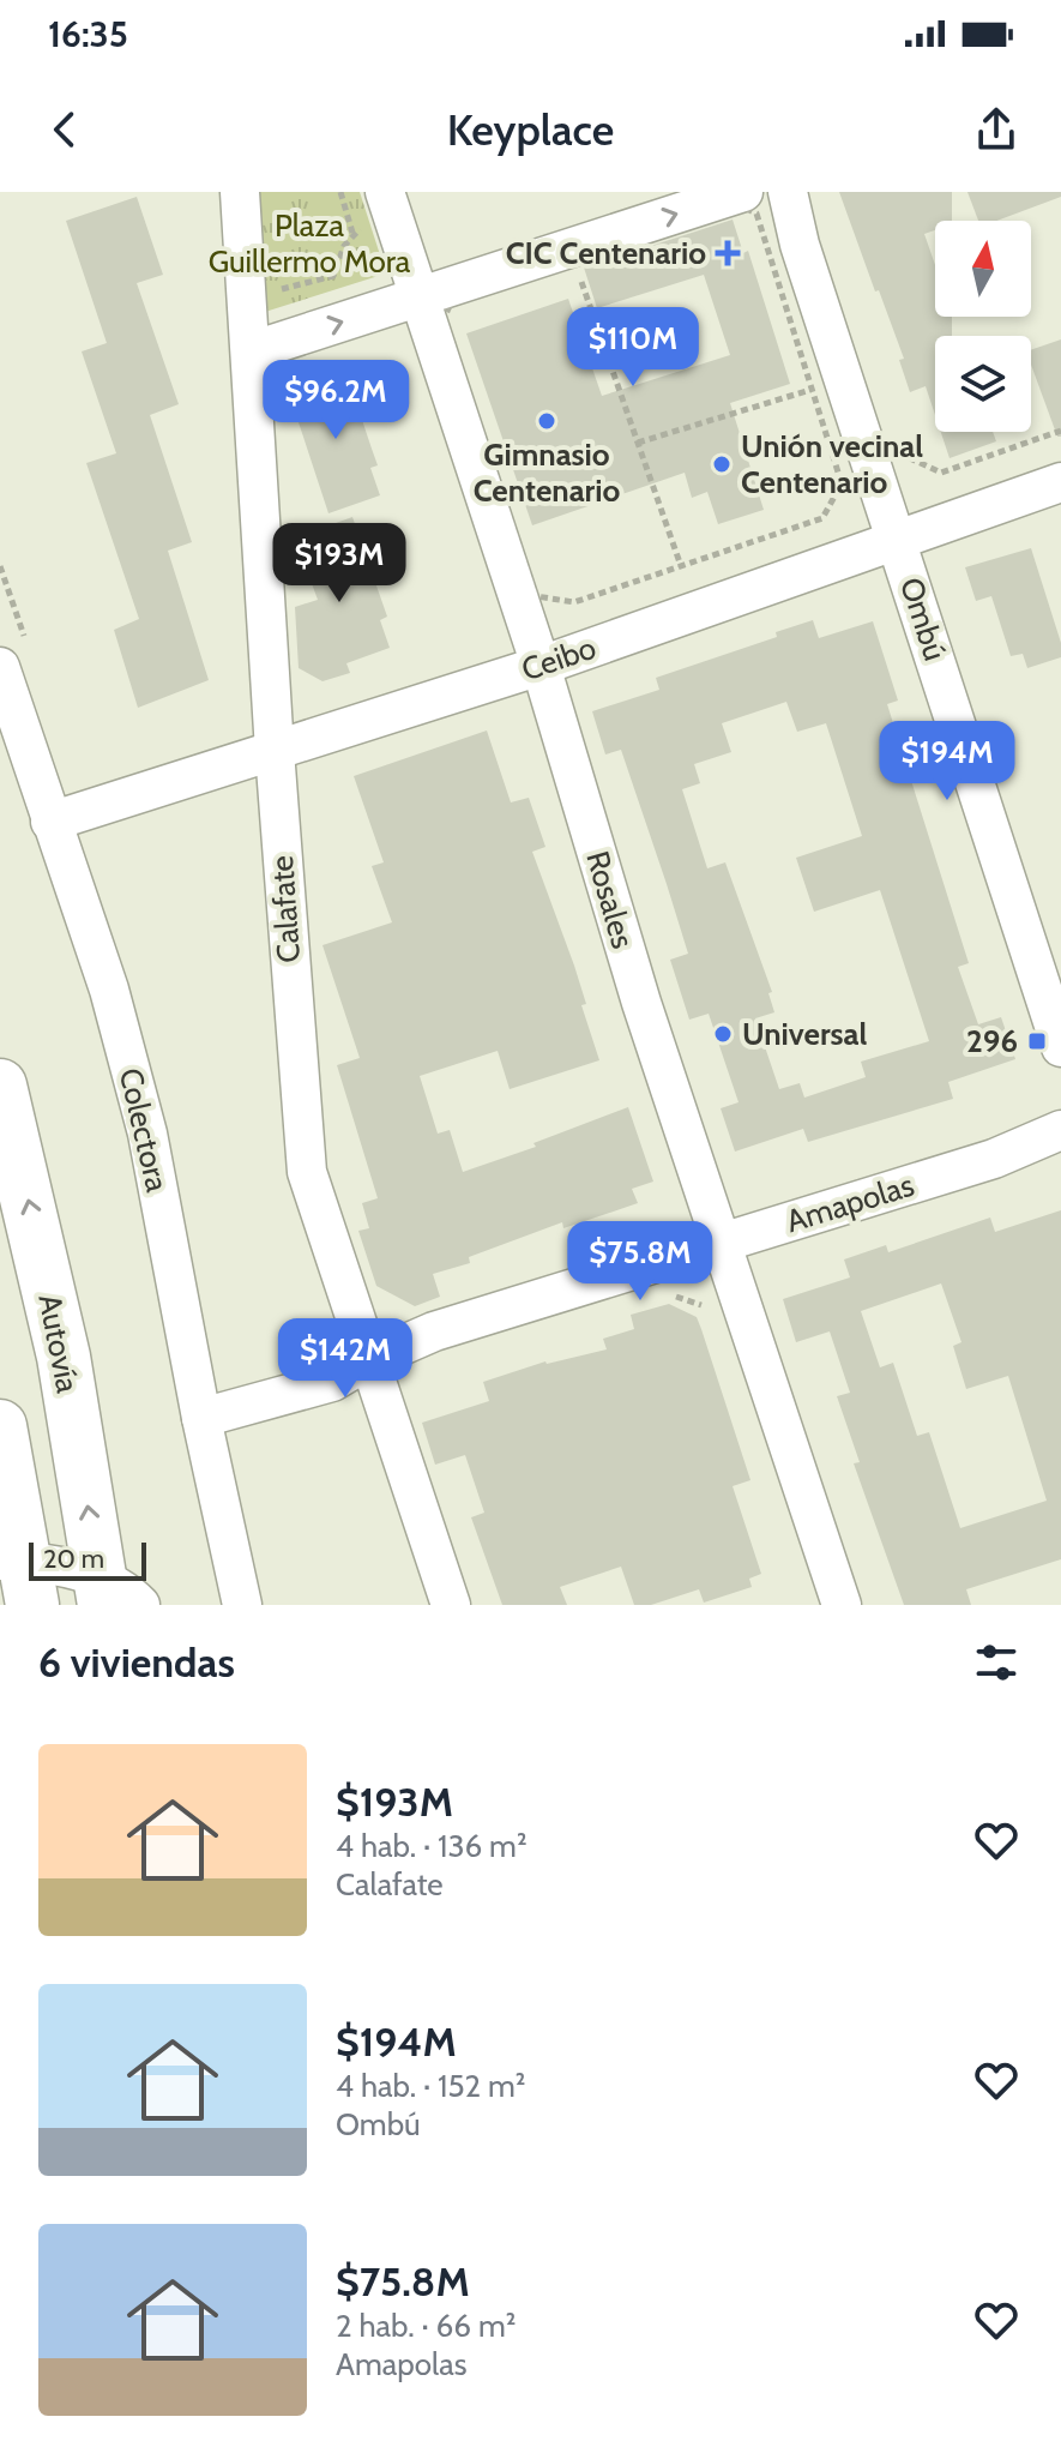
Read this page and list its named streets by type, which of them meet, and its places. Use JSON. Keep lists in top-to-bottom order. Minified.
{"streets":{"street":["Ombú","Ceibo","Rosales","Calafate","Colectora","Amapolas","Autovía"]},"crossings":[["Ombú","Ceibo"],["Ceibo","Rosales"],["Ceibo","Calafate"],["Ceibo","Colectora"],["Rosales","Amapolas"],["Calafate","Amapolas"],["Colectora","Amapolas"]],"one_way":["Autovía"],"parks":["Plaza Guillermo Mora"],"places":{"health":["CIC Centenario"],"other":["Gimnasio Centenario","Unión vecinal Centenario","Universal"],"transit":["296"]},"scale_bar":"20 m","north":"top","page":{"status":"16:35","header":"Keyplace","price":["$110M","$96.2M","$193M","$194M","$75.8M","$142M"],"scale":"20 m","heading":"6 viviendas","list":[{"name":"$193M","note":"4 hab. · 136 m² · Calafate"},{"name":"$194M","note":"4 hab. · 152 m² · Ombú"},{"name":"$75.8M","note":"2 hab. · 66 m² · Amapolas"}]}}
